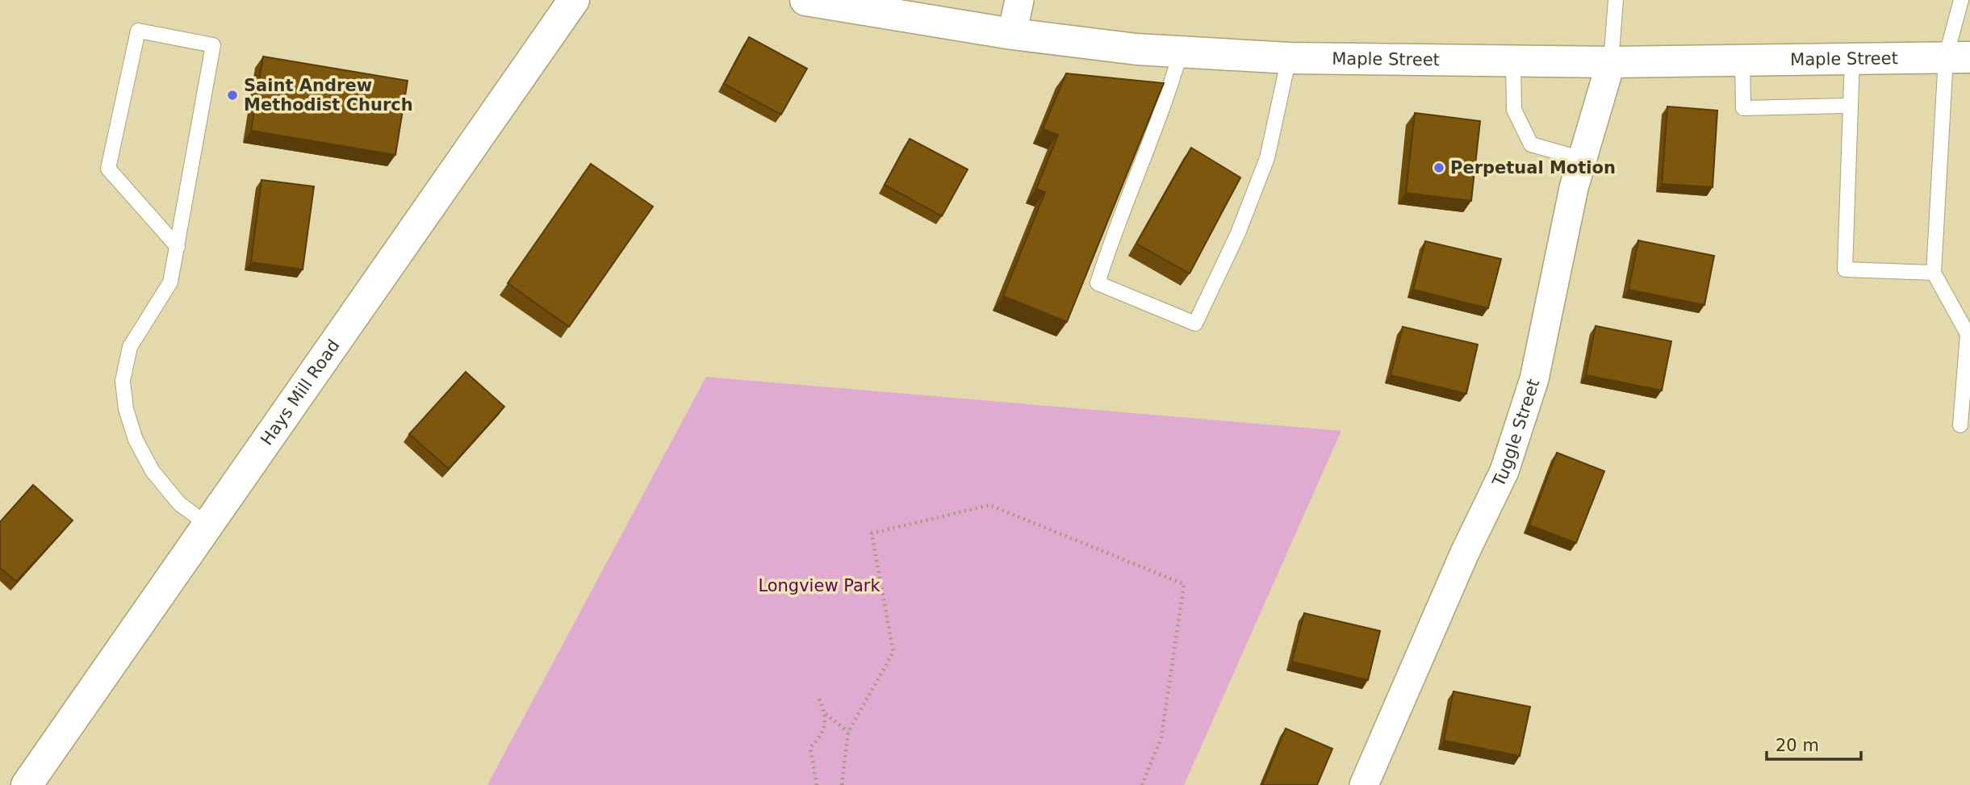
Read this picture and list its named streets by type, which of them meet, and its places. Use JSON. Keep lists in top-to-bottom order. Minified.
{"streets":{"main road":["Maple Street","Hays Mill Road"],"street":["Tuggle Street"]},"crossings":[["Maple Street","Tuggle Street"]],"parks":["Longview Park"],"places":["Saint Andrew Methodist Church","Perpetual Motion"],"scale_bar":"20 m"}
